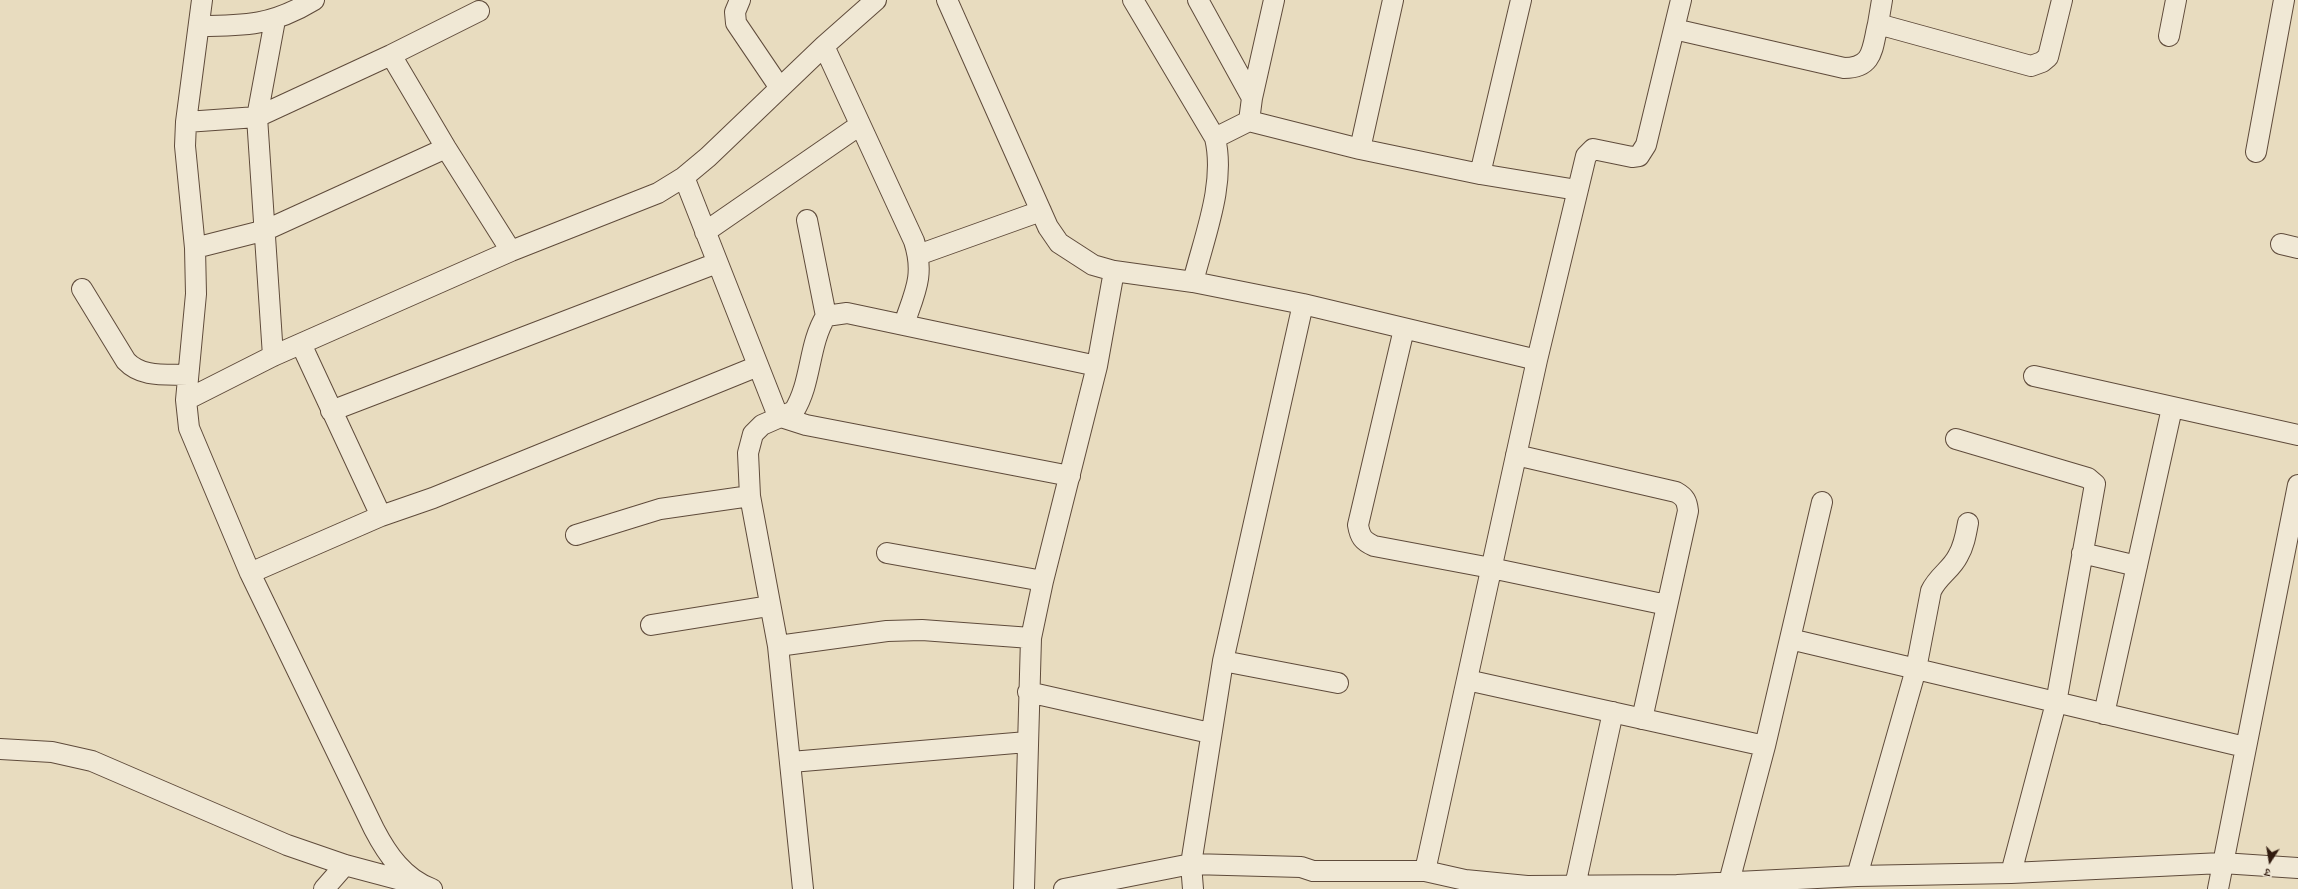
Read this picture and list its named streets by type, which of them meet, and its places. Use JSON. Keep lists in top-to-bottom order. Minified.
{"north":"bottom"}
